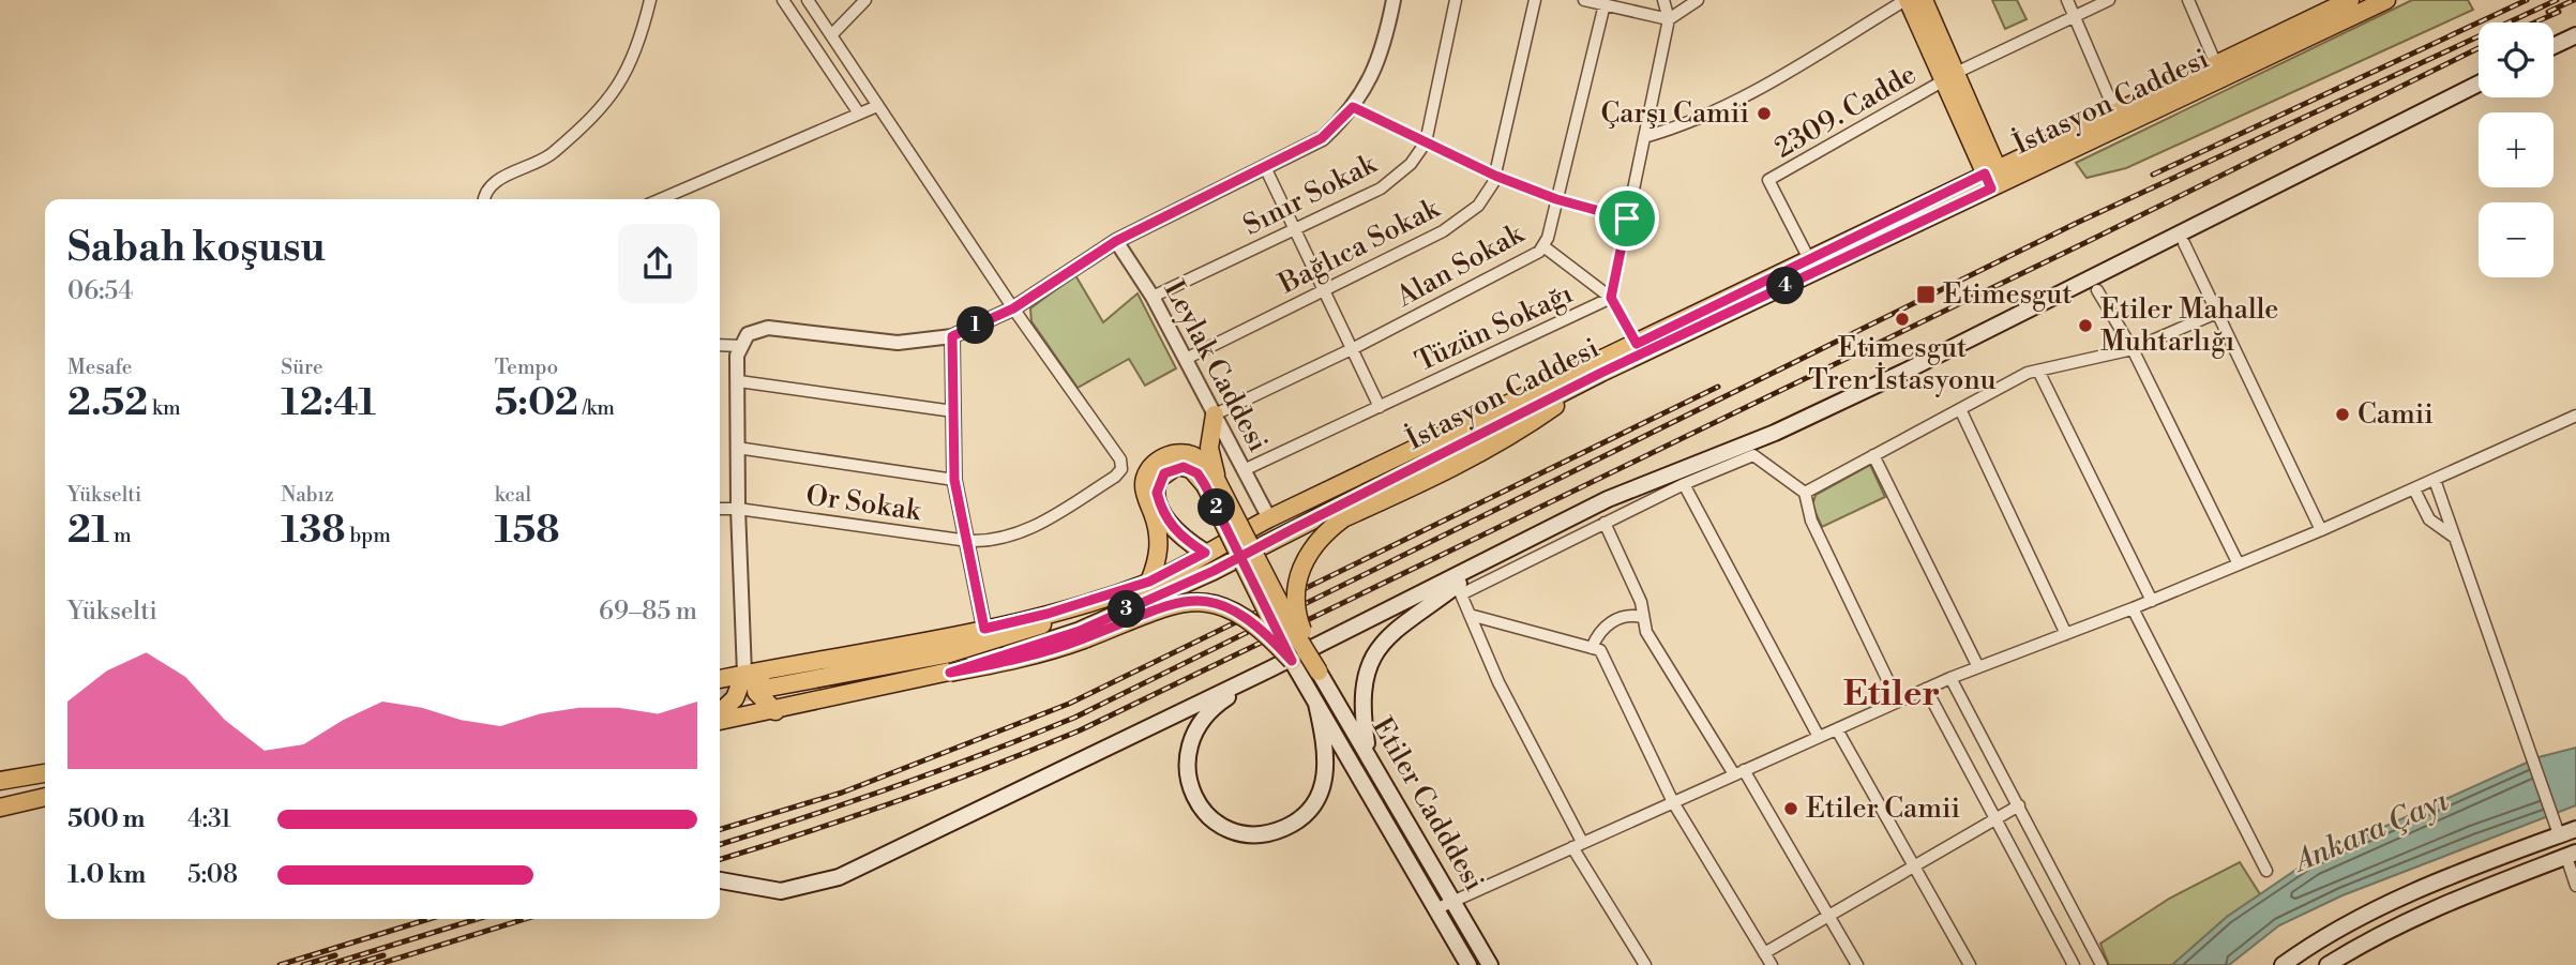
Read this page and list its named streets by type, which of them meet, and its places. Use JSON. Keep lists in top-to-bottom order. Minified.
{"streets":{"main road":["İstasyon Caddesi","Etiler Cadddesi"],"street":["2309. Cadde","Sınır Sokak","Bağlıca Sokak","Alan Sokak","Tüzün Sokağı","Leylak Caddesi","Or Sokak"]},"crossings":[["İstasyon Caddesi","2309. Cadde"],["İstasyon Caddesi","Leylak Caddesi"],["Sınır Sokak","Leylak Caddesi"],["Bağlıca Sokak","Leylak Caddesi"],["Alan Sokak","Leylak Caddesi"],["Tüzün Sokağı","Leylak Caddesi"]],"districts":["Etiler"],"water":["Ankara Çayı"],"places":{"other":["Çarşı Camii","Etimesgut Tren İstasyonu","Etiler Mahalle Muhtarlığı","Camii","Etiler Camii"],"transit":["Etimesgut"]},"page":{"map_buttons":["+","−"],"heading":["Sabah koşusu","06:54"],"pins":["4","1","2","3"],"stats":[["Mesafe","2.52 km"],["Süre","12:41"],["Tempo","5:02 /km"],["Yükselti","21 m"],["Nabız","138 bpm"],["kcal","158"]],"chart":["Yükselti","69–85 m"],"list":[{"name":"500 m","note":"4:31"},{"name":"1.0 km","note":"5:08"}]}}
